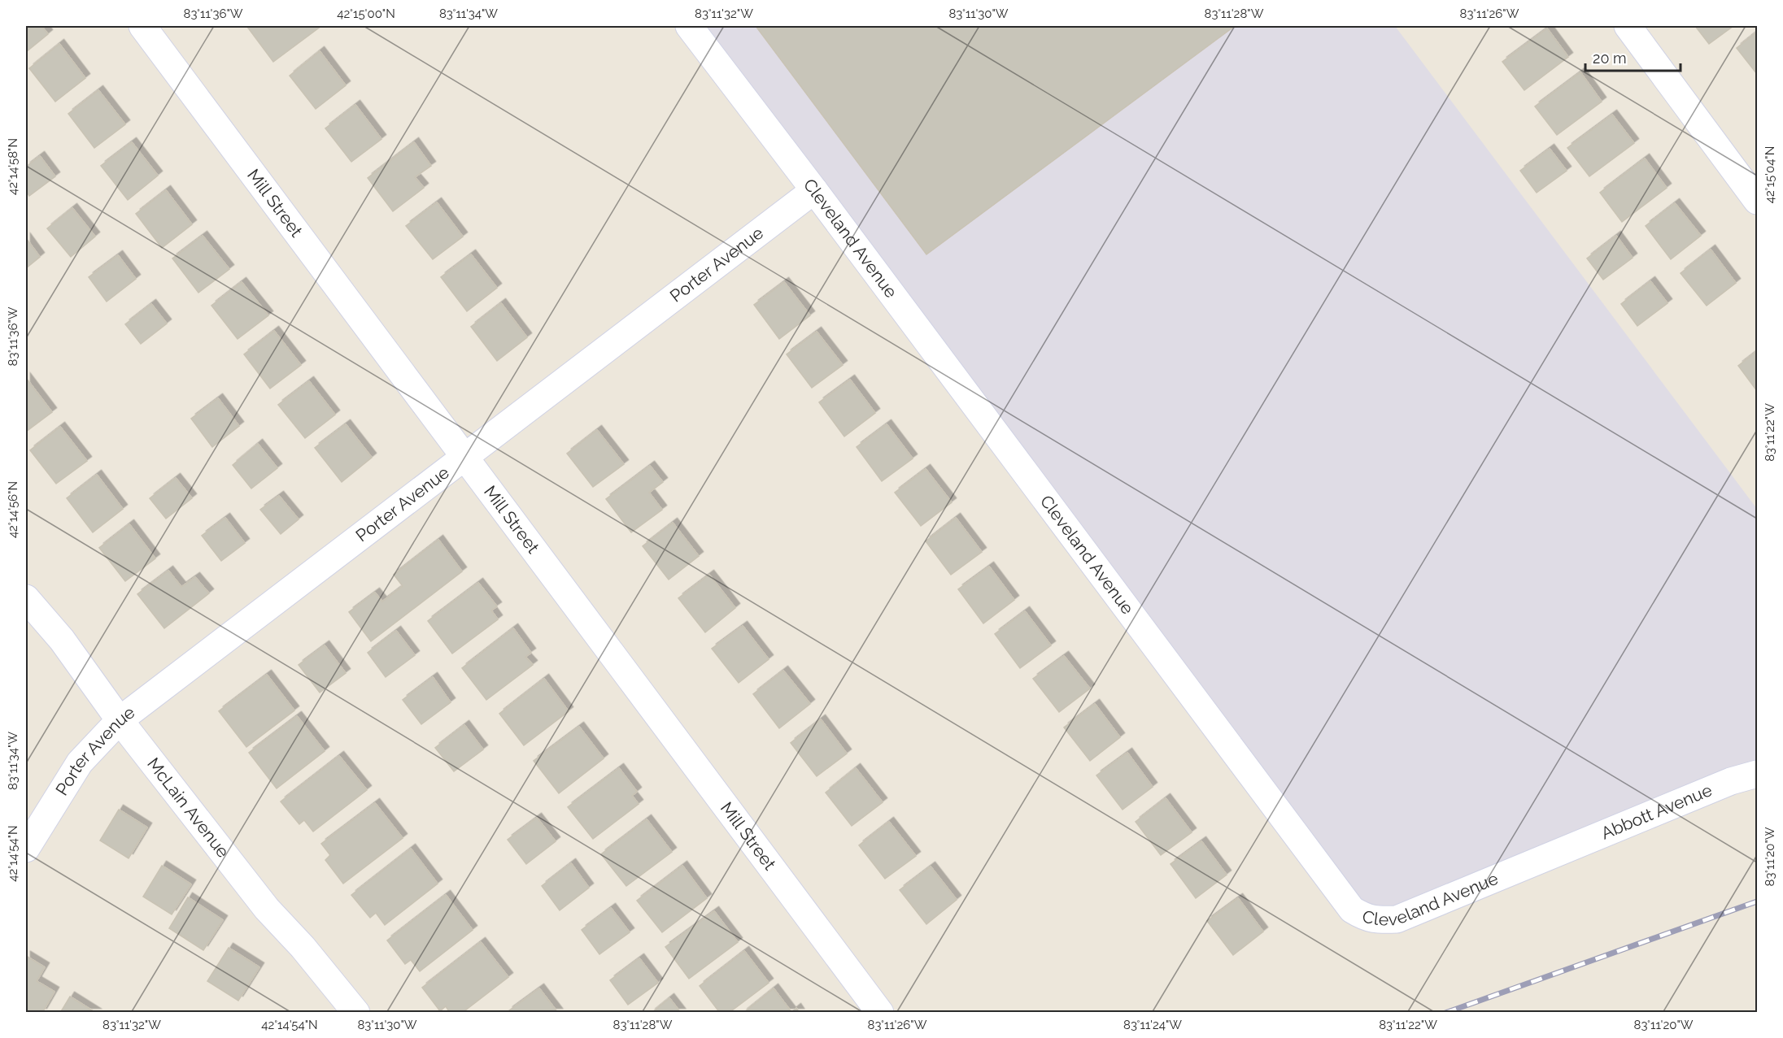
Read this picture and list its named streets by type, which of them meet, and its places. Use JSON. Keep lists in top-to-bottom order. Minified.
{"streets":{"street":["Mill Street","Cleveland Avenue","Porter Avenue","McLain Avenue","Abbott Avenue"]},"crossings":[["Mill Street","Porter Avenue"],["Cleveland Avenue","Porter Avenue"],["Cleveland Avenue","Abbott Avenue"],["Porter Avenue","McLain Avenue"]],"scale_bar":"20 m","coordinates":["83°11'36\"W","42°15'00\"N","83°11'34\"W","83°11'32\"W","83°11'30\"W","83°11'28\"W","83°11'26\"W","42°14'58\"N","42°15'04\"N","83°11'22\"W","42°14'56\"N","42°14'54\"N","83°11'20\"W","83°11'24\"W"]}
